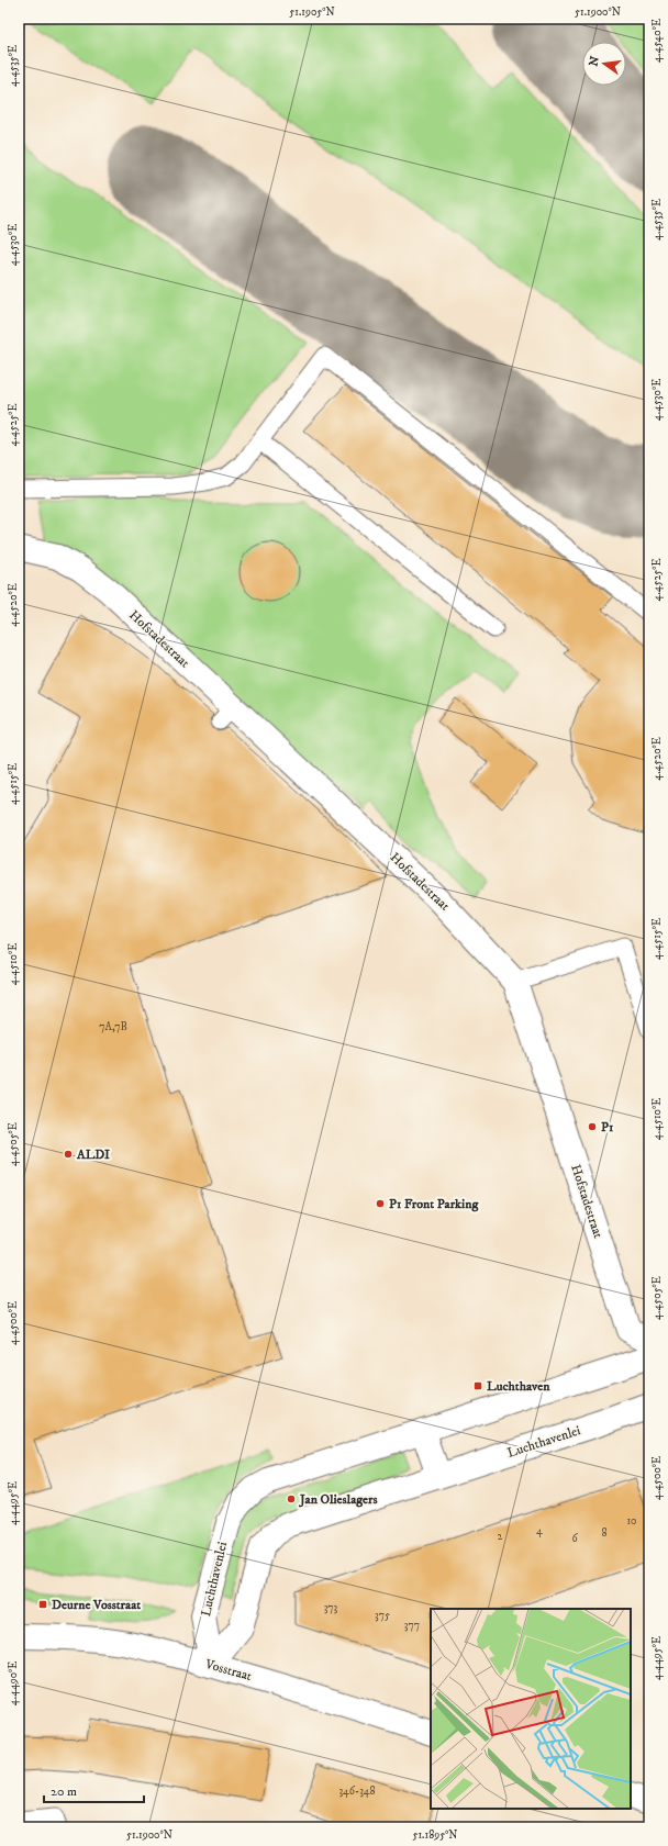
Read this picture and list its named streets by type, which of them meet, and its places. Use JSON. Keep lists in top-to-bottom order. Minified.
{"streets":{"street":["Hofstadestraat","Luchthavenlei","Vosstraat"]},"crossings":[["Luchthavenlei","Vosstraat"]],"places":{"other":["P1","ALDI","P1 Front Parking","Jan Olieslagers"],"transit":["Luchthaven","Deurne Vosstraat"]},"house_numbers":["7A,7B","10","4","8","2","6","373","375","377","346-348"],"scale_bar":"20 m","north":"left","coordinates":["51.1905°N","51.1900°N","4.4540°E","4.4535°E","4.4530°E","4.4525°E","4.4520°E","4.4515°E","4.4510°E","4.4505°E","4.4500°E","4.4495°E","4.4490°E","51.1895°N"]}
